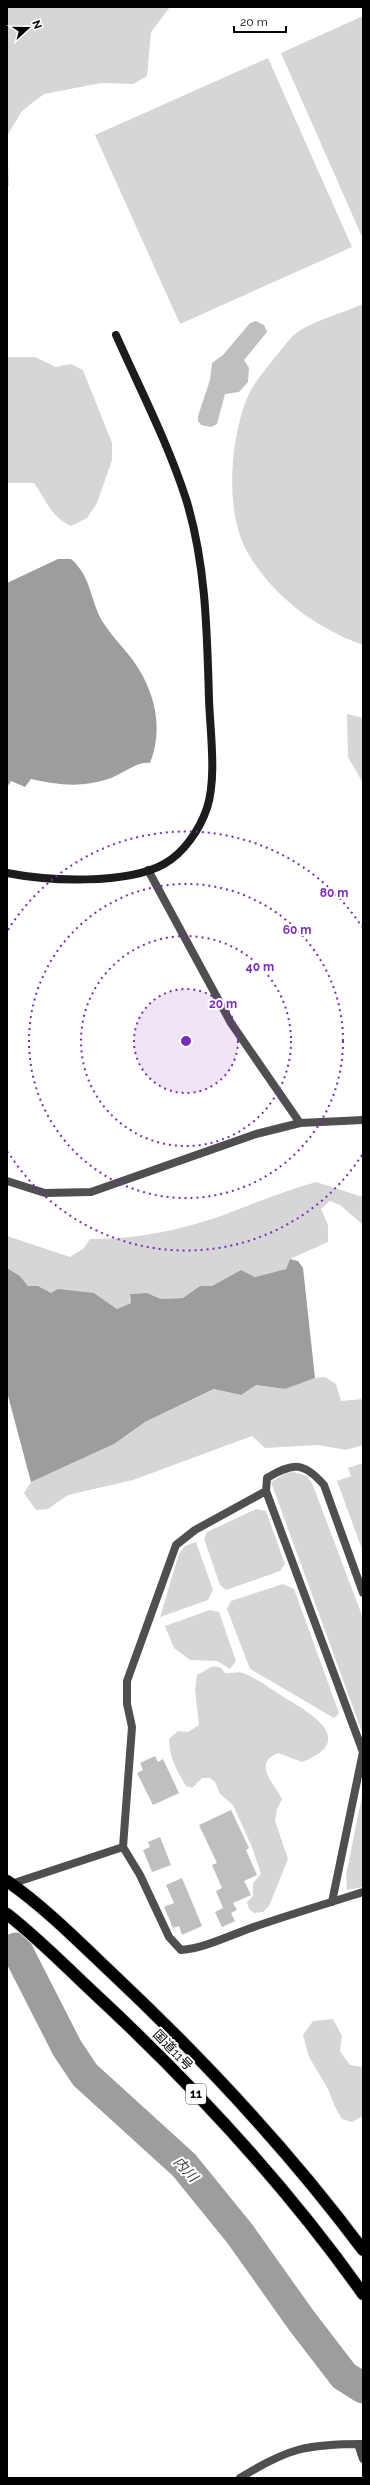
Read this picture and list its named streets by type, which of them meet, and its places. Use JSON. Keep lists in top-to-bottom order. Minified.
{"streets":{"highway":["国道11号","11"]},"water":["内川"],"scale_bar":"20 m","north":"right","rings":["80 m","60 m","40 m","20 m"]}
